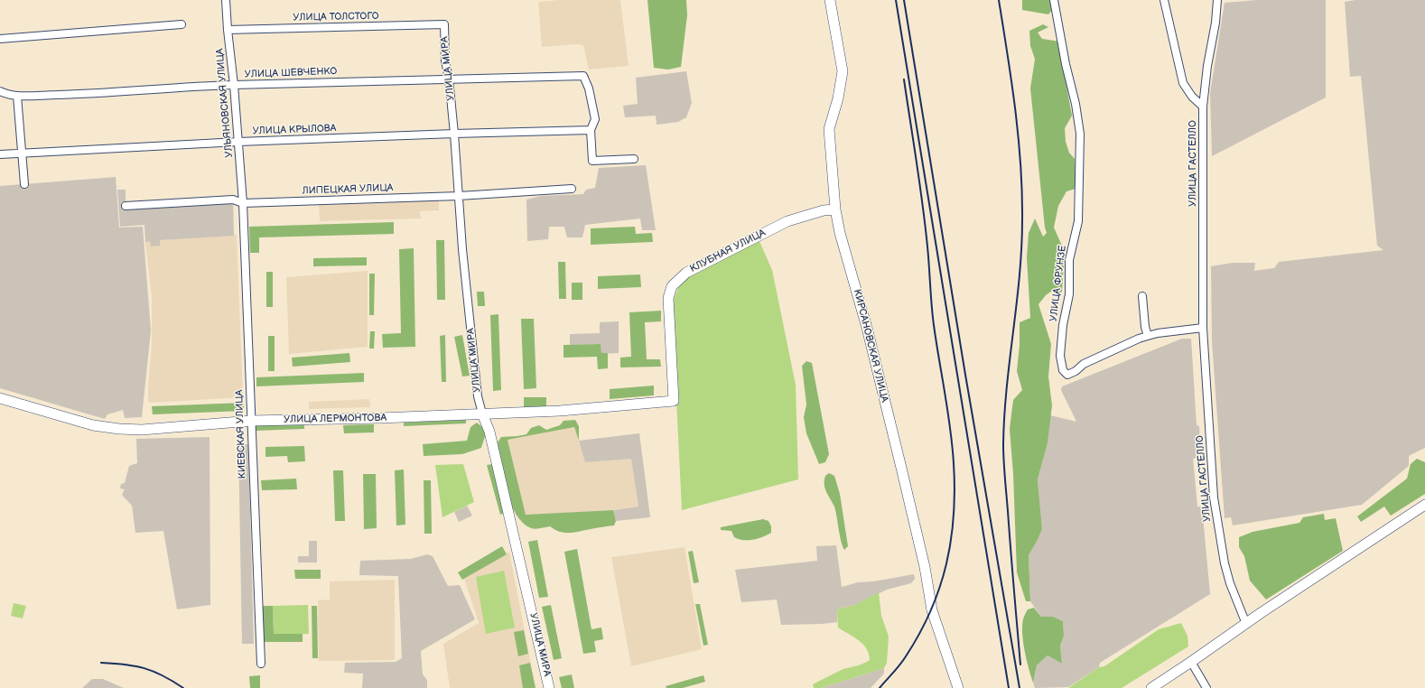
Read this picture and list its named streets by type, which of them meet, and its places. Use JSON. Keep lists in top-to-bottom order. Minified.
{"streets":{"street":["УЛИЦА ТОЛСТОГО","УЛИЦА МИРА","УЛИЦА ШЕВЧЕНКО","УЛЬЯНОВСКАЯ УЛИЦА","УЛИЦА КРЫЛОВА","УЛИЦА ГАСТЕЛЛО","ЛИПЕЦКАЯ УЛИЦА","КЛУБНАЯ УЛИЦА","УЛИЦА ФРУНЗЕ","КИРСАНОВСКАЯ УЛИЦА","УЛИЦА ЛЕРМОНТОВА","КИЕВСКАЯ УЛИЦА"]},"crossings":[["УЛИЦА ТОЛСТОГО","УЛИЦА МИРА"],["УЛИЦА ТОЛСТОГО","УЛЬЯНОВСКАЯ УЛИЦА"],["УЛИЦА МИРА","УЛИЦА ШЕВЧЕНКО"],["УЛИЦА МИРА","УЛИЦА КРЫЛОВА"],["УЛИЦА МИРА","ЛИПЕЦКАЯ УЛИЦА"],["УЛИЦА МИРА","УЛИЦА ЛЕРМОНТОВА"],["УЛИЦА ШЕВЧЕНКО","УЛЬЯНОВСКАЯ УЛИЦА"],["УЛИЦА ШЕВЧЕНКО","УЛИЦА КРЫЛОВА"],["УЛЬЯНОВСКАЯ УЛИЦА","УЛИЦА КРЫЛОВА"],["УЛЬЯНОВСКАЯ УЛИЦА","ЛИПЕЦКАЯ УЛИЦА"],["УЛЬЯНОВСКАЯ УЛИЦА","КИЕВСКАЯ УЛИЦА"],["ЛИПЕЦКАЯ УЛИЦА","КИЕВСКАЯ УЛИЦА"],["КЛУБНАЯ УЛИЦА","КИРСАНОВСКАЯ УЛИЦА"],["КЛУБНАЯ УЛИЦА","УЛИЦА ЛЕРМОНТОВА"],["УЛИЦА ЛЕРМОНТОВА","КИЕВСКАЯ УЛИЦА"]]}
